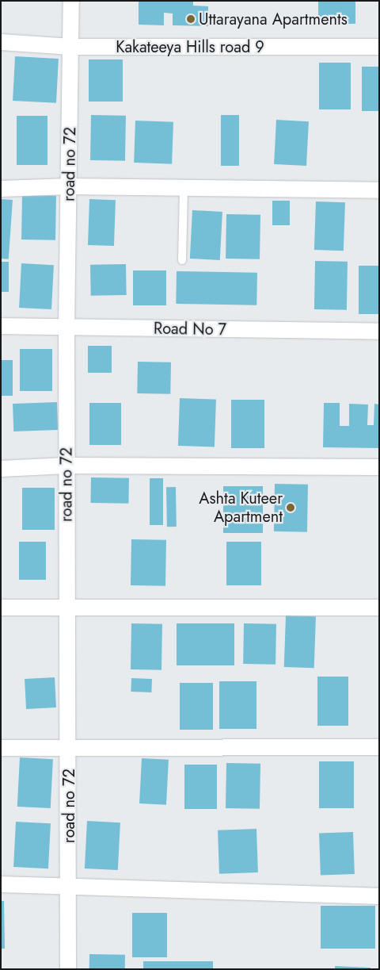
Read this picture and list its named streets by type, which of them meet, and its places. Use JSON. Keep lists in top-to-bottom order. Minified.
{"streets":{"street":["Kakateeya Hills road 9","road no 72","Road No 7"]},"crossings":[["Kakateeya Hills road 9","road no 72"],["road no 72","Road No 7"]],"places":["Uttarayana Apartments","Ashta Kuteer Apartment"]}
